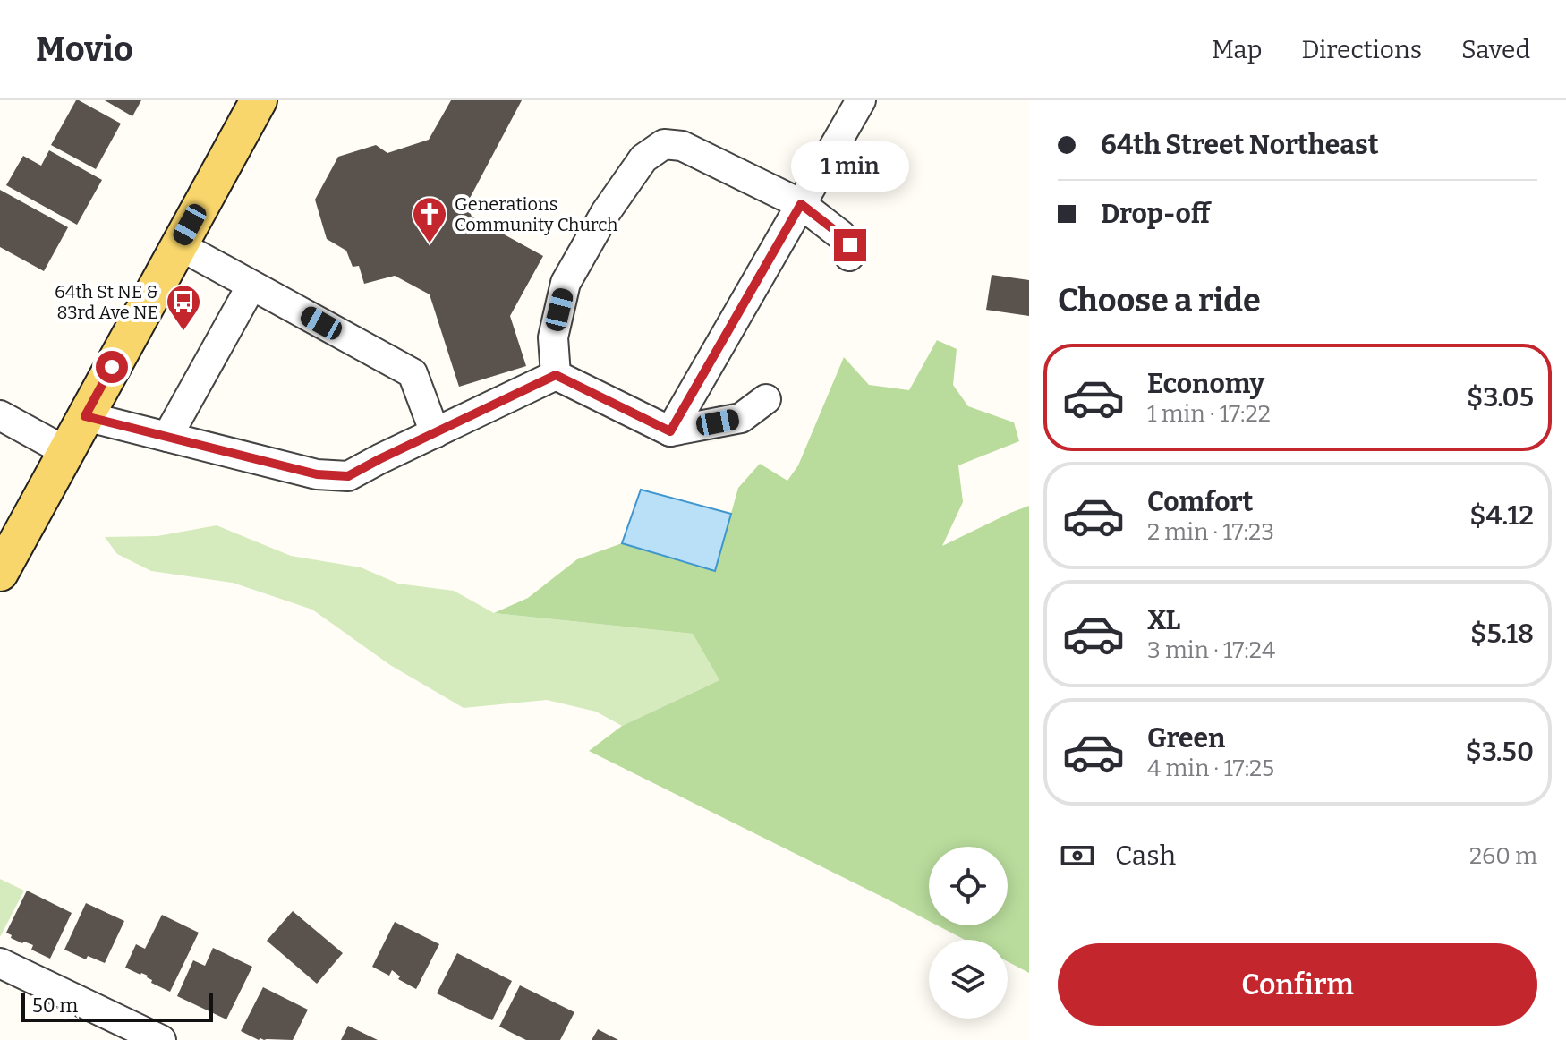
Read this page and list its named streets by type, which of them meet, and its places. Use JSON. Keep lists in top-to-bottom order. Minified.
{"places":{"church":["Generations Community Church"],"bus stop":["64th St NE & 83rd Ave NE"]},"scale_bar":"50 m","page":{"header":"Movio","nav":["Map","Directions","Saved"],"banner":["64th Street Northeast","Drop-off"],"bubble":"1 min","heading":"Choose a ride","list":[{"name":"Economy","note":"1 min · 17:22","value":"$3.05"},{"name":"Comfort","note":"2 min · 17:23","value":"$4.12"},{"name":"XL","note":"3 min · 17:24","value":"$5.18"},{"name":"Green","note":"4 min · 17:25","value":"$3.50"}],"pay":["Cash","260 m"],"buttons":"Confirm","scale":"50 m"}}
